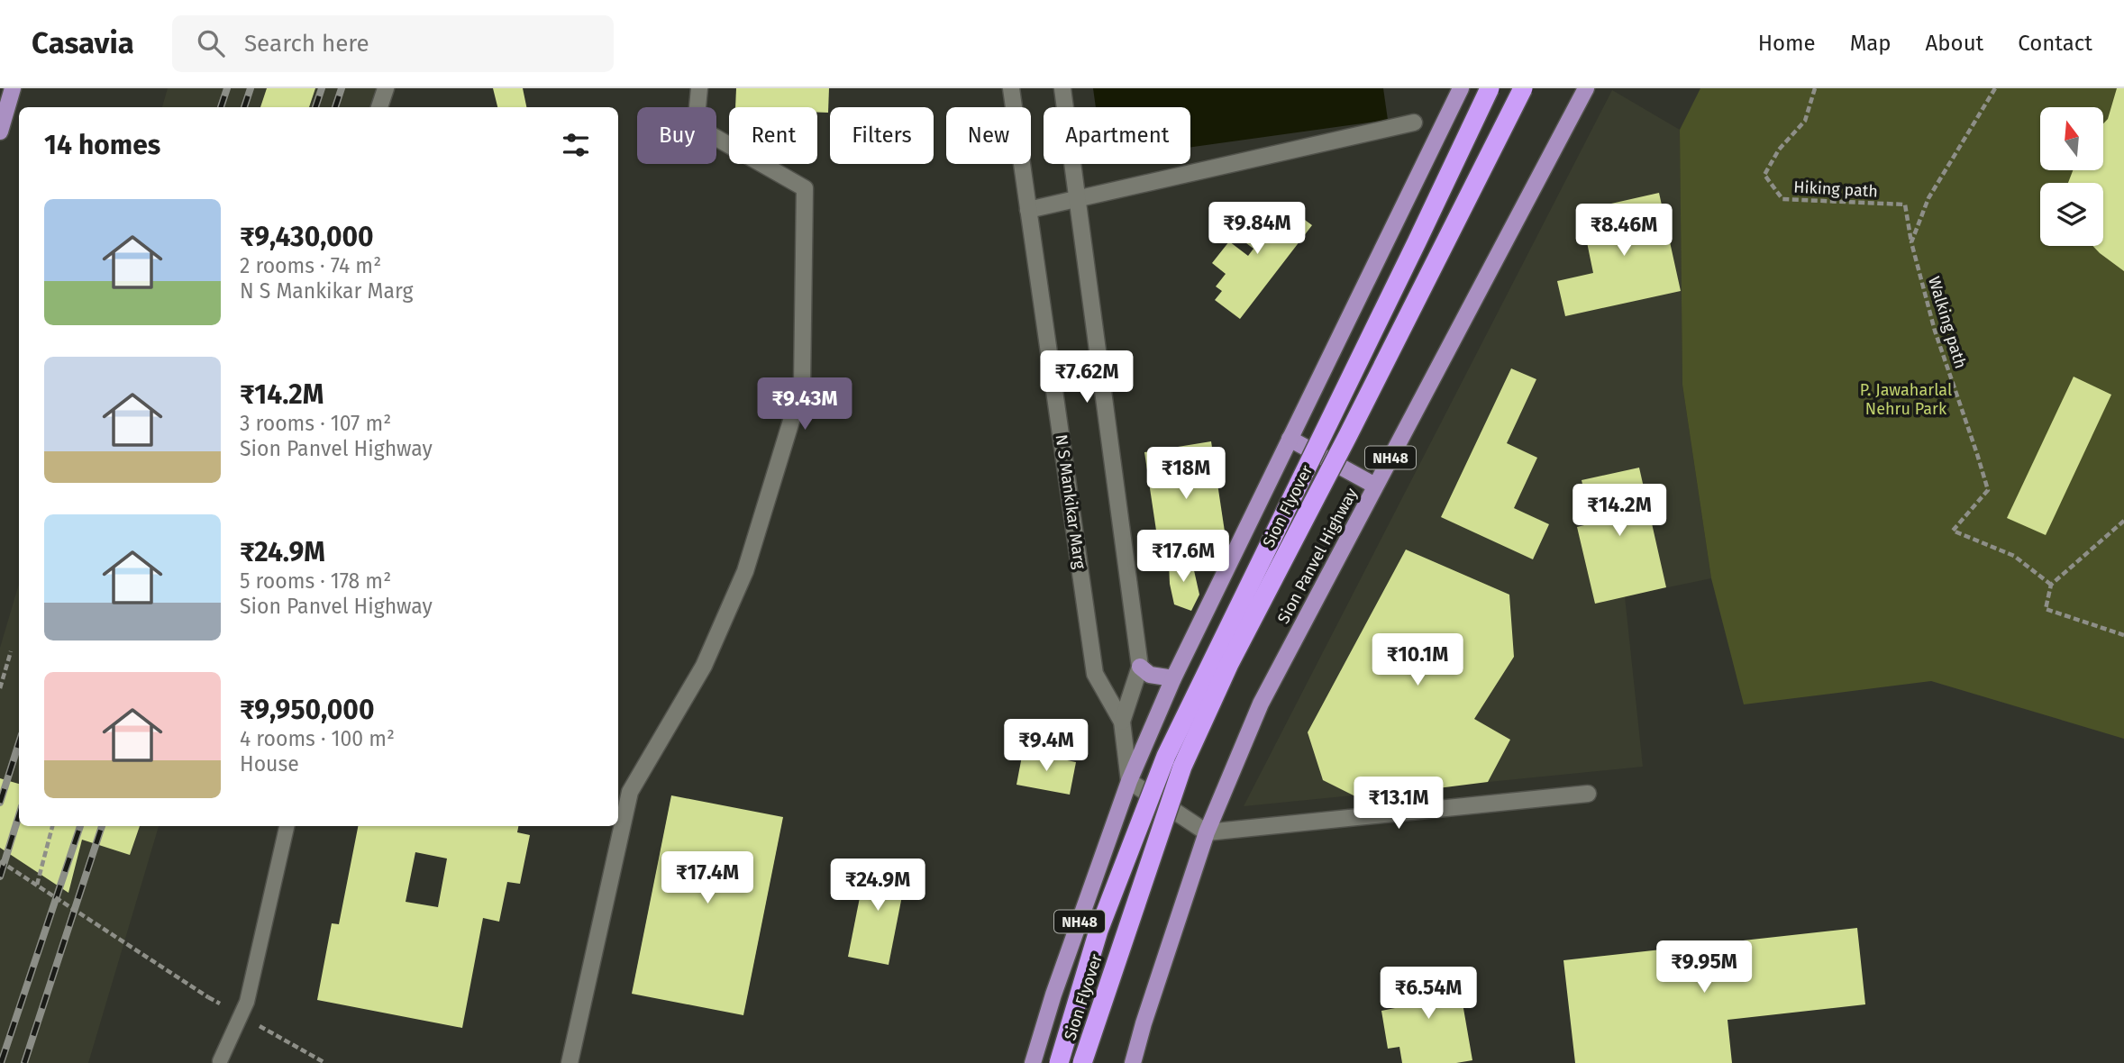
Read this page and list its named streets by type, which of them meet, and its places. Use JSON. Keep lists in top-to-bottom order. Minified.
{"streets":{"highway":["Sion Flyover"],"main road":["NH48","Sion Panvel Highway"],"street":["N S Mankikar Marg"],"path":["Hiking path","Walking path"]},"crossings":[["Hiking path","Walking path"],["NH48","N S Mankikar Marg"]],"parks":["P. Jawaharlal Nehru Park"],"north":"top","page":{"header":"Casavia","search":"Search here","nav":["Home","Map","About","Contact"],"chip":["Buy","Rent","Filters","New","Apartment"],"heading":"14 homes","list":[{"name":"₹9,430,000","note":"2 rooms · 74 m² · N S Mankikar Marg"},{"name":"₹14.2M","note":"3 rooms · 107 m² · Sion Panvel Highway"},{"name":"₹24.9M","note":"5 rooms · 178 m² · Sion Panvel Highway"},{"name":"₹9,950,000","note":"4 rooms · 100 m² · House"}],"price":["₹9.84M","₹8.46M","₹7.62M","₹9.43M","₹18M","₹14.2M","₹17.6M","₹10.1M","₹9.4M","₹13.1M","₹17.4M","₹24.9M","₹9.95M","₹6.54M"]}}
